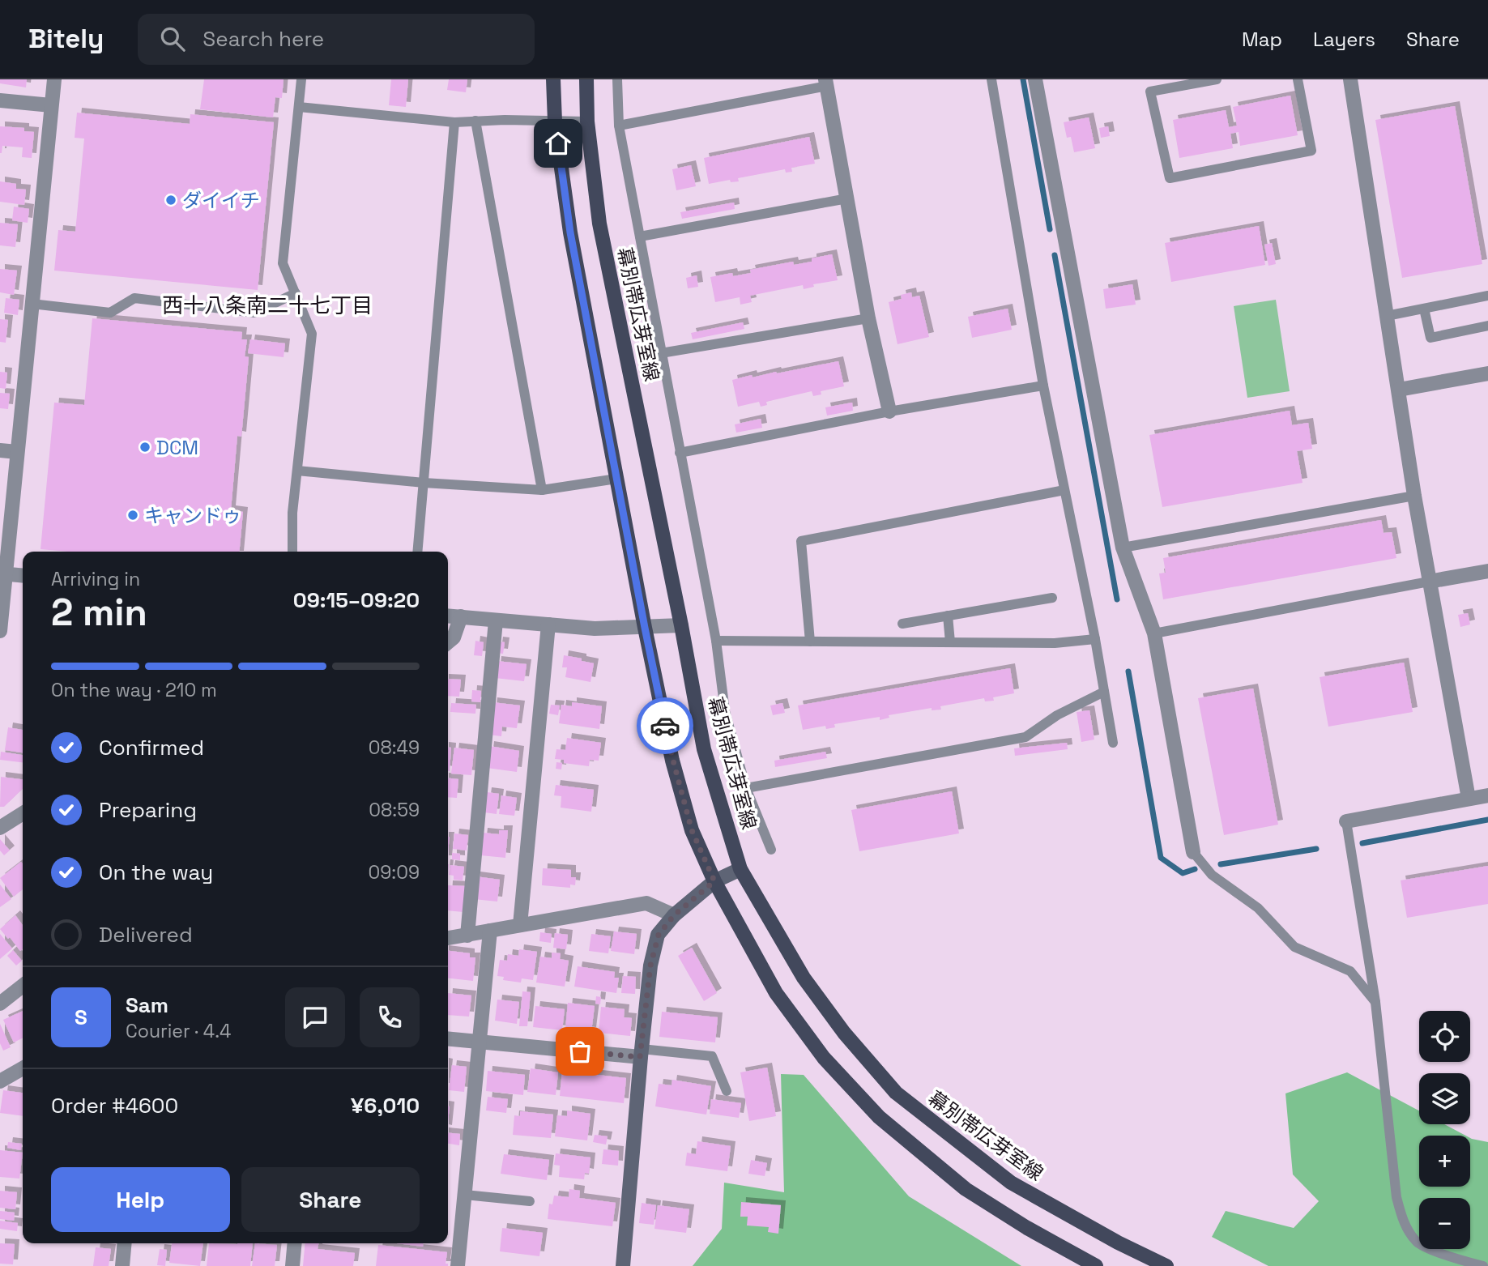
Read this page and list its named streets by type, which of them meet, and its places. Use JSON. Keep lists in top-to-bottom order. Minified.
{"streets":{"main road":["幕別帯広芽室線"]},"districts":["西十八条南二十七丁目"],"places":["ダイイチ","DCM","キャンドゥ"],"page":{"header":"Bitely","search":"Search here","nav":["Map","Layers","Share"],"heading":["2 min","Arriving in","09:15–09:20"],"panel":["Sam","Courier · 4.4","Order #4600","¥6,010"],"bar":"On the way · 210 m","list":[["Confirmed","08:49"],["Preparing","08:59"],["On the way","09:09"],"Delivered"],"round":"S","map_buttons":["+","−"],"buttons":["Help","Share"]}}
